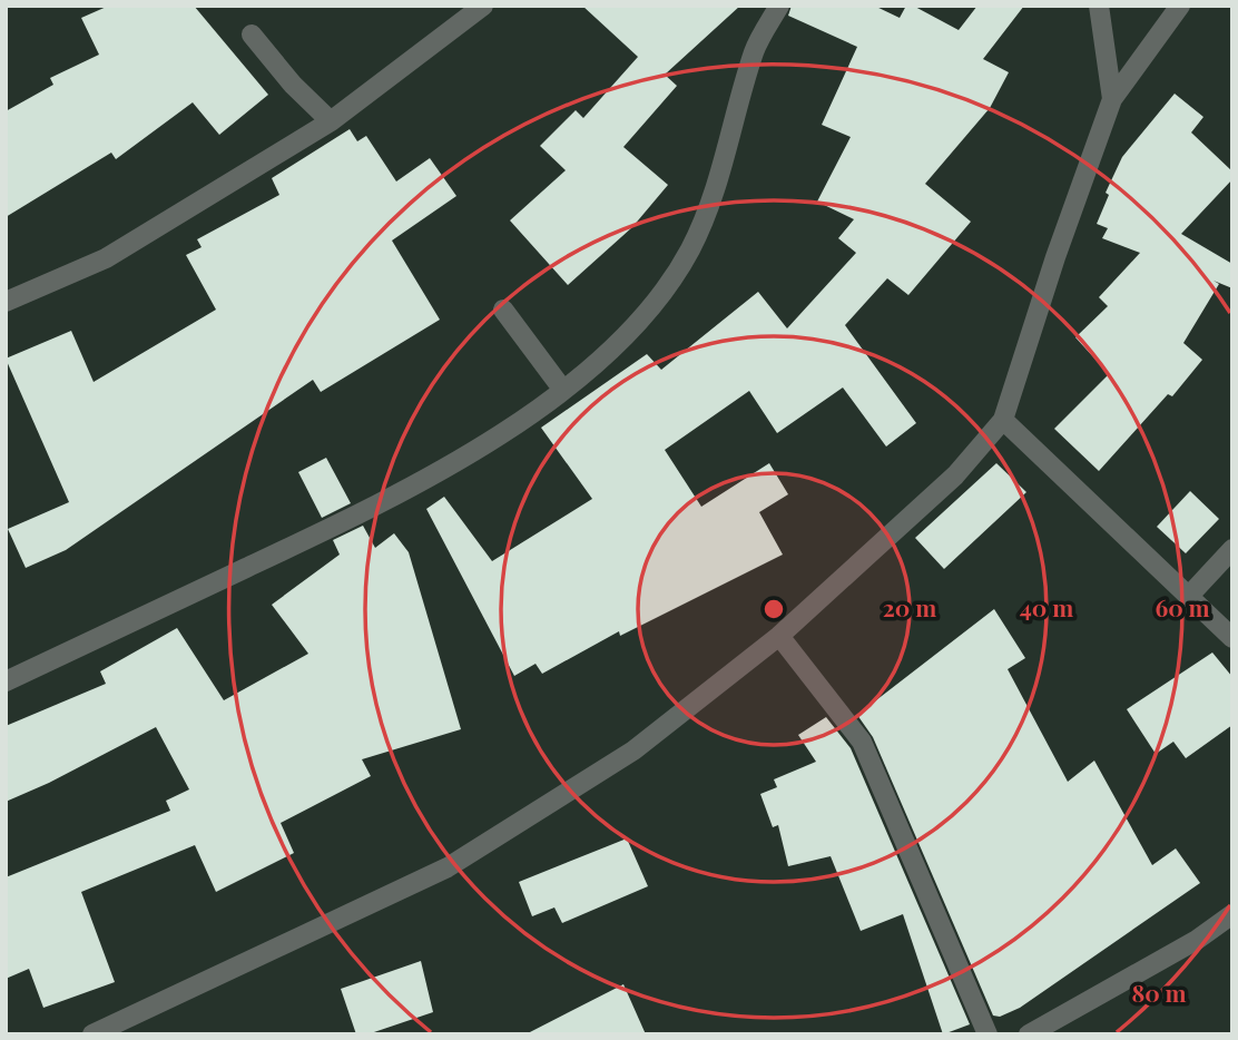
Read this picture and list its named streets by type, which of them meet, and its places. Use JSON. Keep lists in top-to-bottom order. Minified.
{"rings":["20 m","40 m","60 m","80 m"]}
